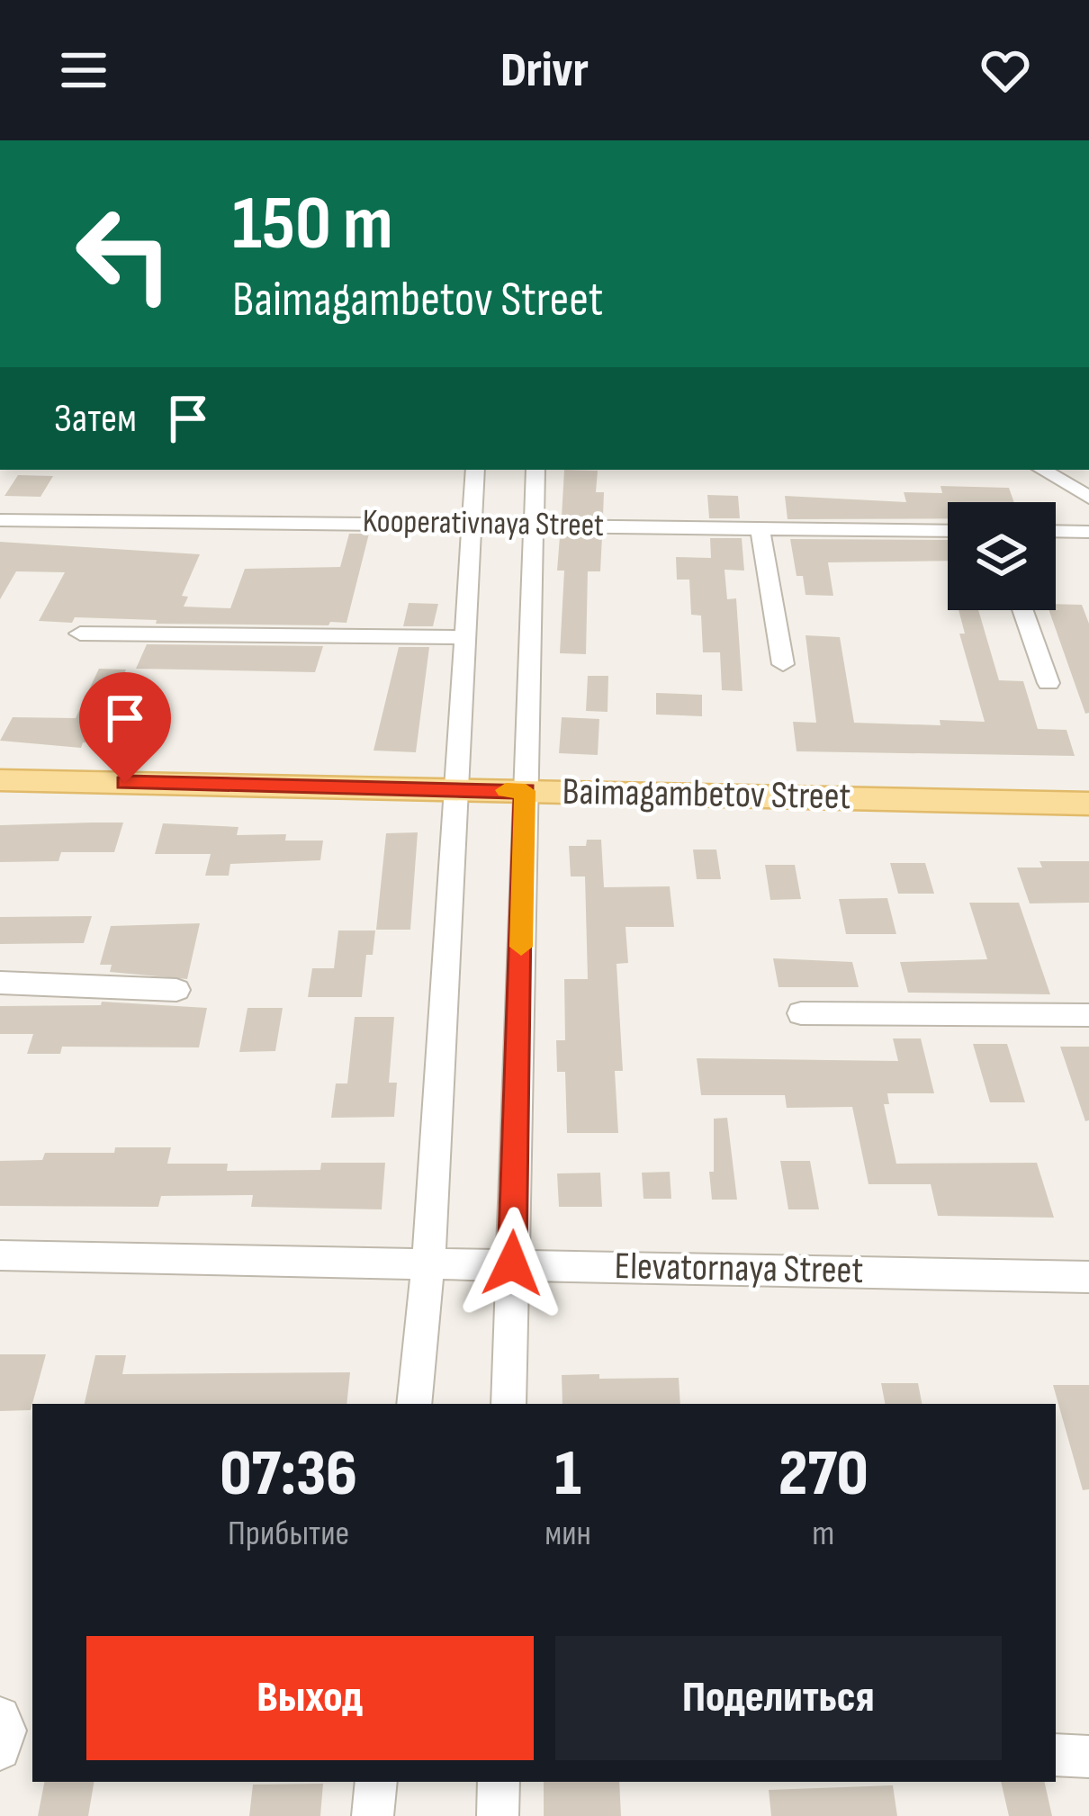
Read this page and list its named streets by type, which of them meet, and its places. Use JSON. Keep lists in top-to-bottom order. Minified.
{"streets":{"main road":["Baimagambetov Street"],"street":["Kooperativnaya Street","Elevatornaya Street"]},"page":{"header":"Drivr","turn":["150 m","Baimagambetov Street"],"then":"Затем","eta":["07:36","Прибытие","1","мин","270","m"],"buttons":["Выход","Поделиться"]}}
